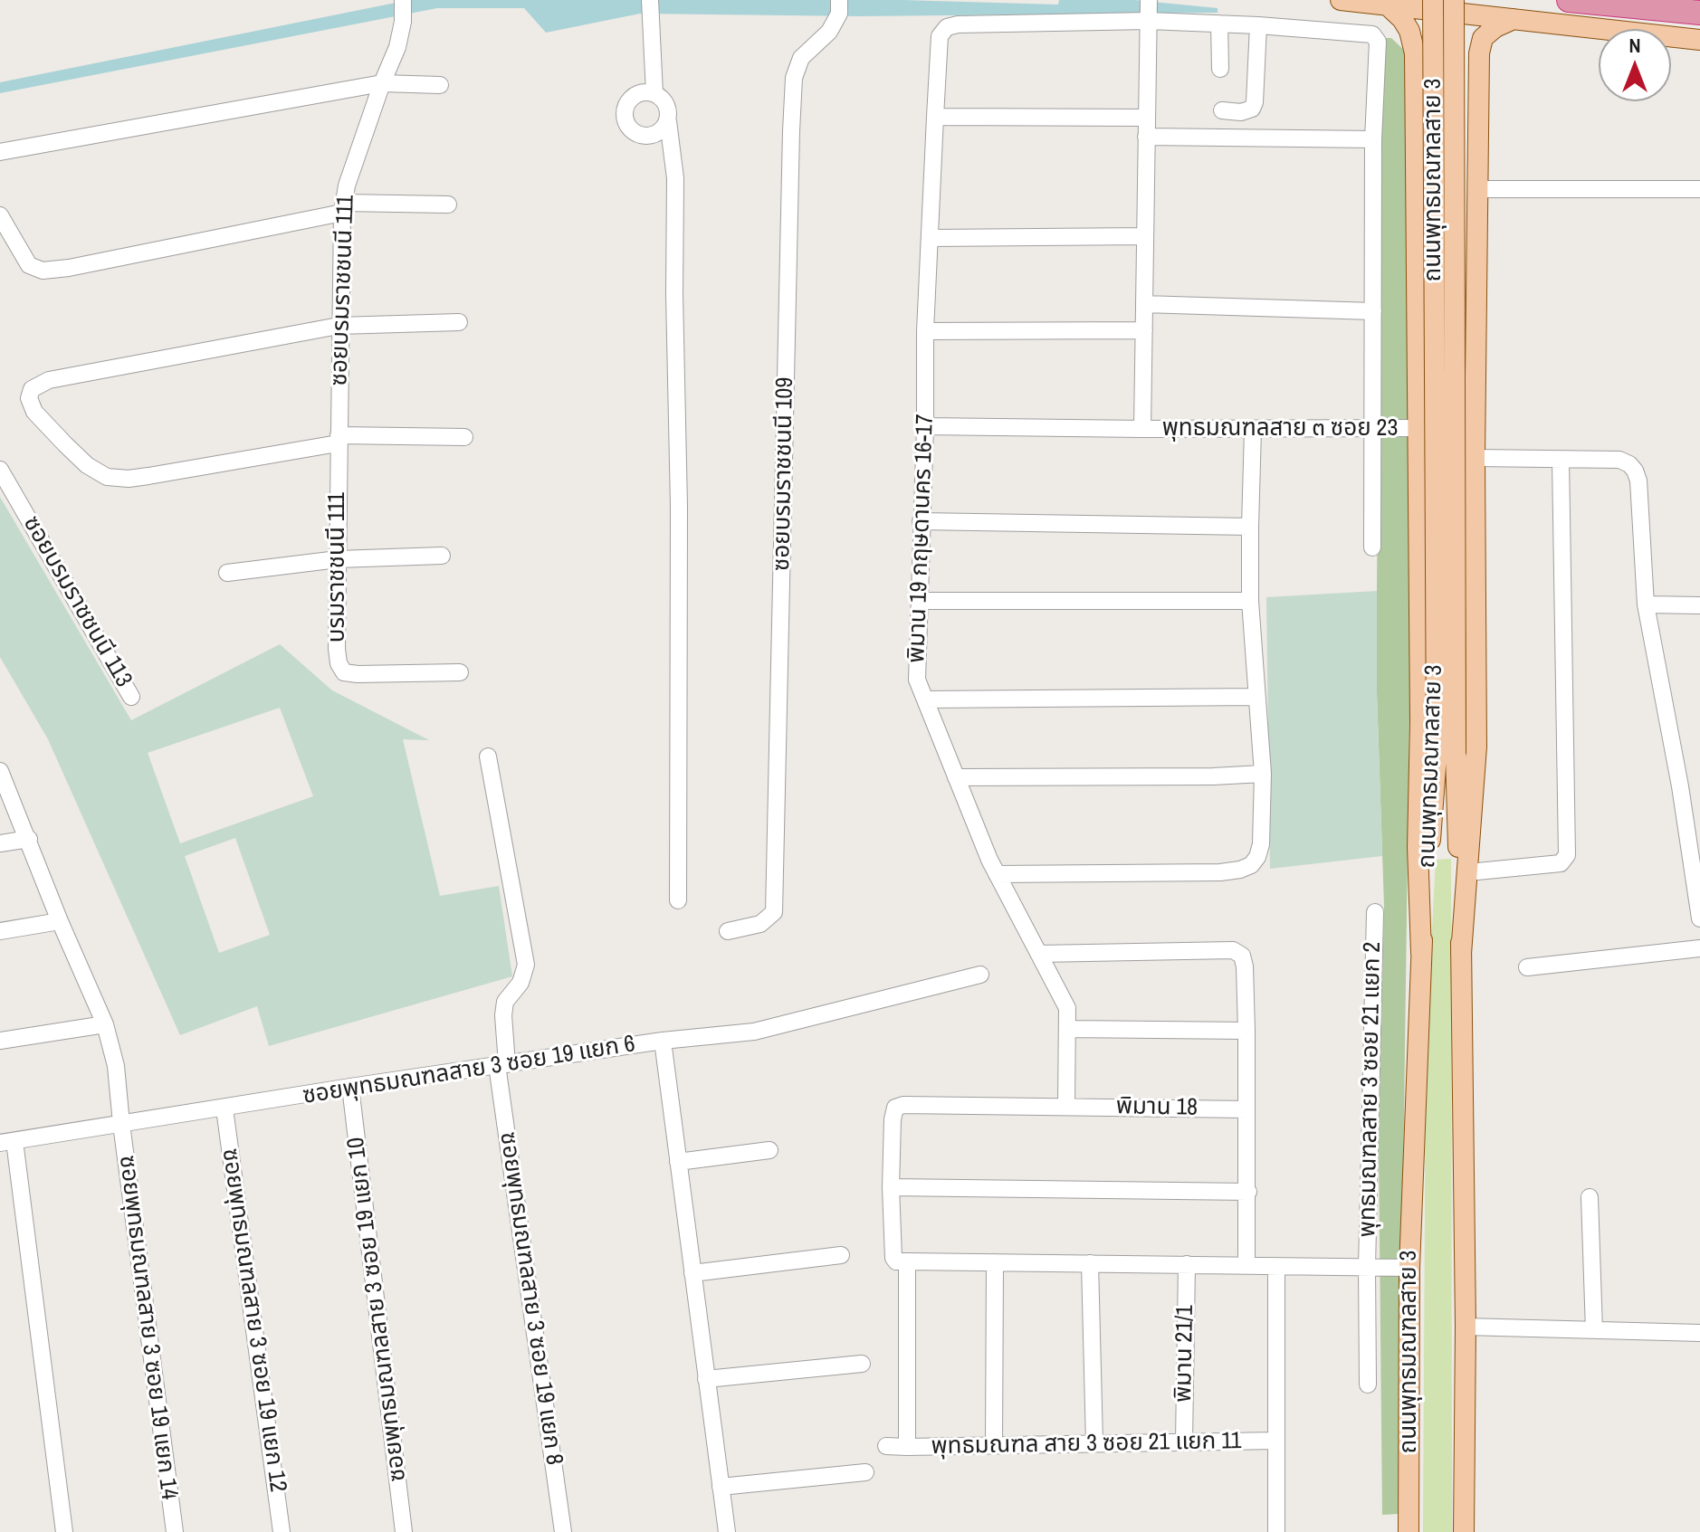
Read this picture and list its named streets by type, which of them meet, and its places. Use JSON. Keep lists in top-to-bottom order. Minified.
{"streets":{"main road":["ถนนพุทธมณฑลสาย 3"],"street":["ซอยบรมราชชนนี 111","พุทธมณฑลสาย ๓ ซอย 23","ซอยบรมราชชนนี 109","พิมาน 19 กฤษดานคร 16-17","บรมราชชนนี 111","ซอยบรมราชชนนี 113","ซอยพุทธมณฑลสาย 3 ซอย 19 แยก 6","พุทธมณฑลสาย 3 ซอย 21 แยก 2","พิมาน 18","ซอยพุทธมณฑลสาย 3 ซอย 19 แยก 8","ซอยพุทธมณฑลสาย 3 ซอย 19 แยก 10","ซอยพุทธมณฑลสาย 3 ซอย 19 แยก 12","ซอยพุทธมณฑลสาย 3 ซอย 19 แยก 14","พิมาน 21/1","พุทธมณฑล สาย 3 ซอย 21 แยก 11"]},"crossings":[["ซอยบรมราชชนนี 111","บรมราชชนนี 111"],["พุทธมณฑลสาย ๓ ซอย 23","พิมาน 19 กฤษดานคร 16-17"],["พิมาน 19 กฤษดานคร 16-17","พิมาน 18"],["ซอยพุทธมณฑลสาย 3 ซอย 19 แยก 6","ซอยพุทธมณฑลสาย 3 ซอย 19 แยก 8"],["ซอยพุทธมณฑลสาย 3 ซอย 19 แยก 6","ซอยพุทธมณฑลสาย 3 ซอย 19 แยก 10"],["ซอยพุทธมณฑลสาย 3 ซอย 19 แยก 6","ซอยพุทธมณฑลสาย 3 ซอย 19 แยก 12"],["ซอยพุทธมณฑลสาย 3 ซอย 19 แยก 6","ซอยพุทธมณฑลสาย 3 ซอย 19 แยก 14"],["พิมาน 21/1","พุทธมณฑล สาย 3 ซอย 21 แยก 11"]],"north":"top"}
